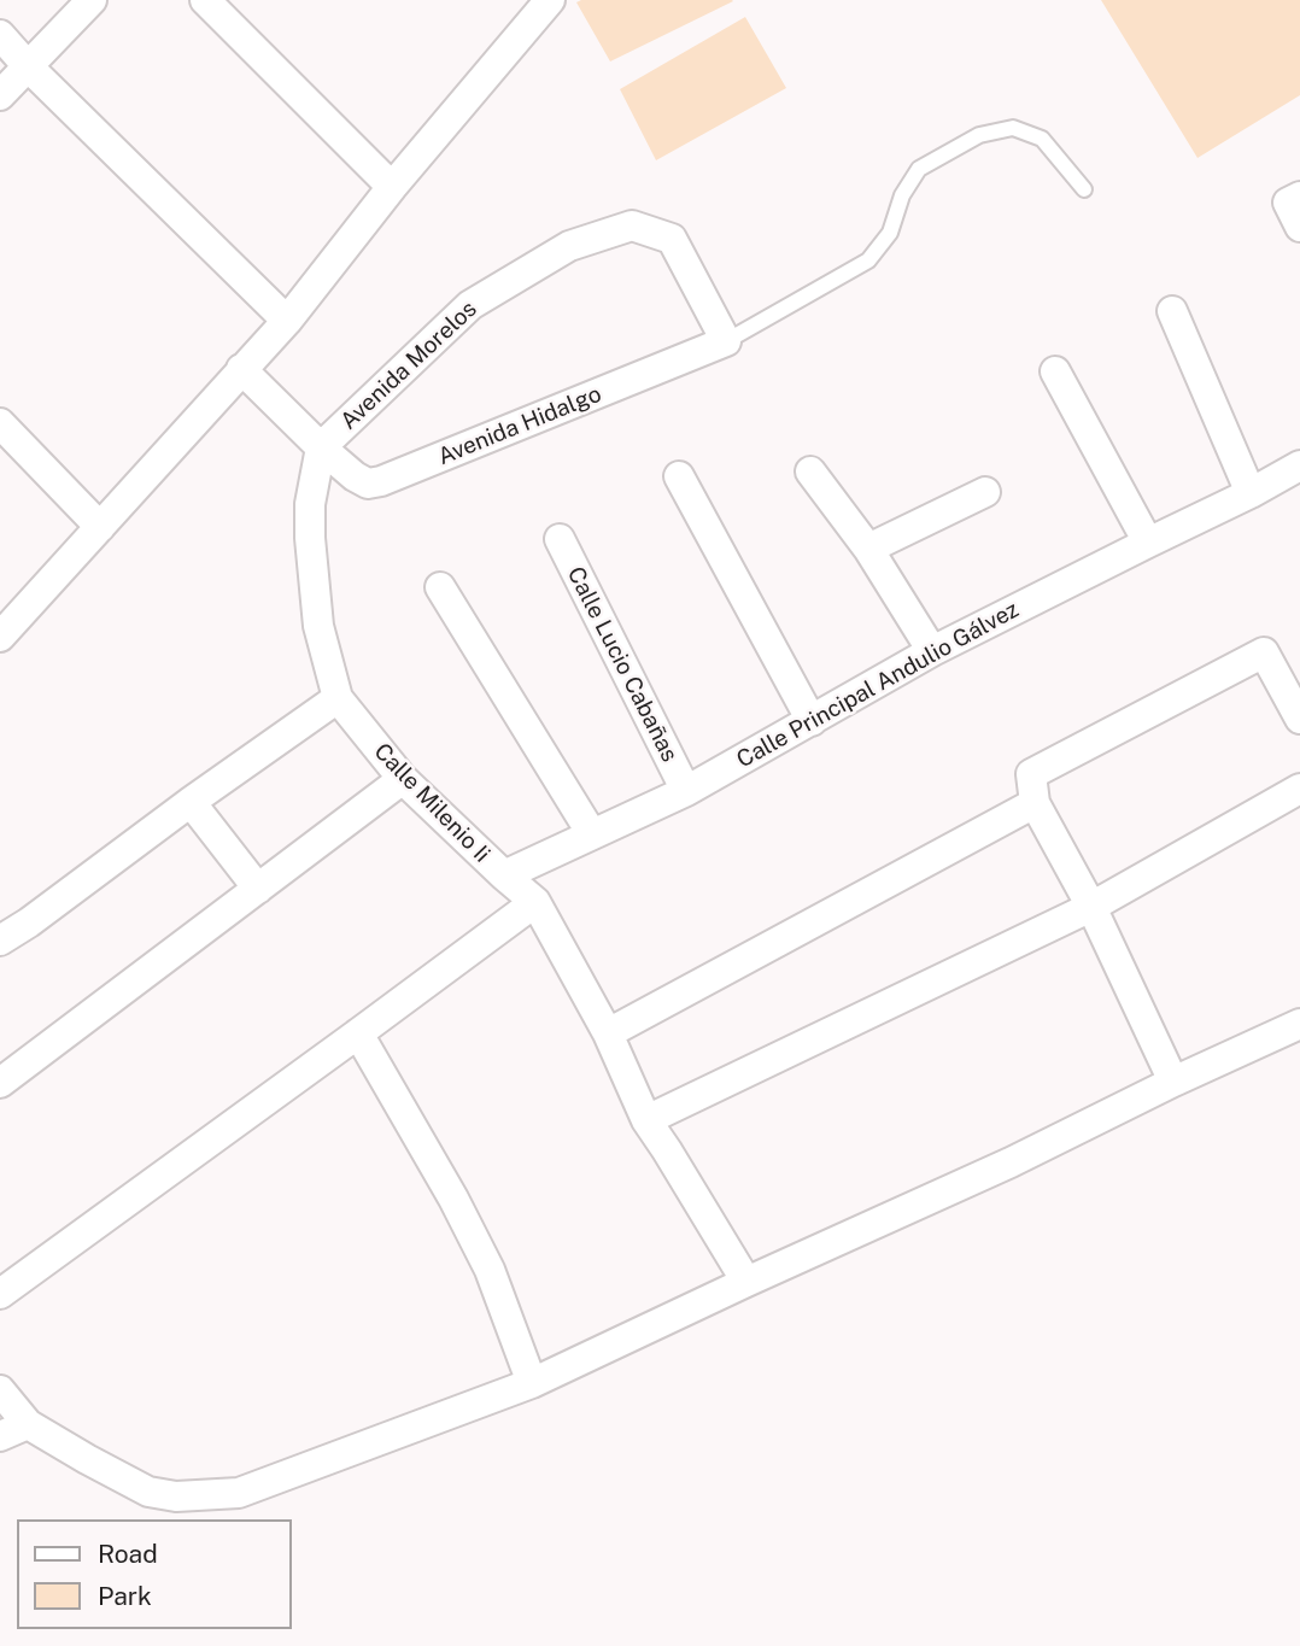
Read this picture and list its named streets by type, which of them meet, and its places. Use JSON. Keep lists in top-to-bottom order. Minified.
{"streets":{"street":["Avenida Morelos","Avenida Hidalgo","Calle Lucio Cabañas","Calle Principal Andulio Gálvez","Calle Milenio Ii"]},"crossings":[["Avenida Morelos","Avenida Hidalgo"],["Avenida Morelos","Calle Milenio Ii"],["Avenida Hidalgo","Calle Milenio Ii"],["Calle Lucio Cabañas","Calle Principal Andulio Gálvez"],["Calle Principal Andulio Gálvez","Calle Milenio Ii"]],"legend":["Road","Park"]}
